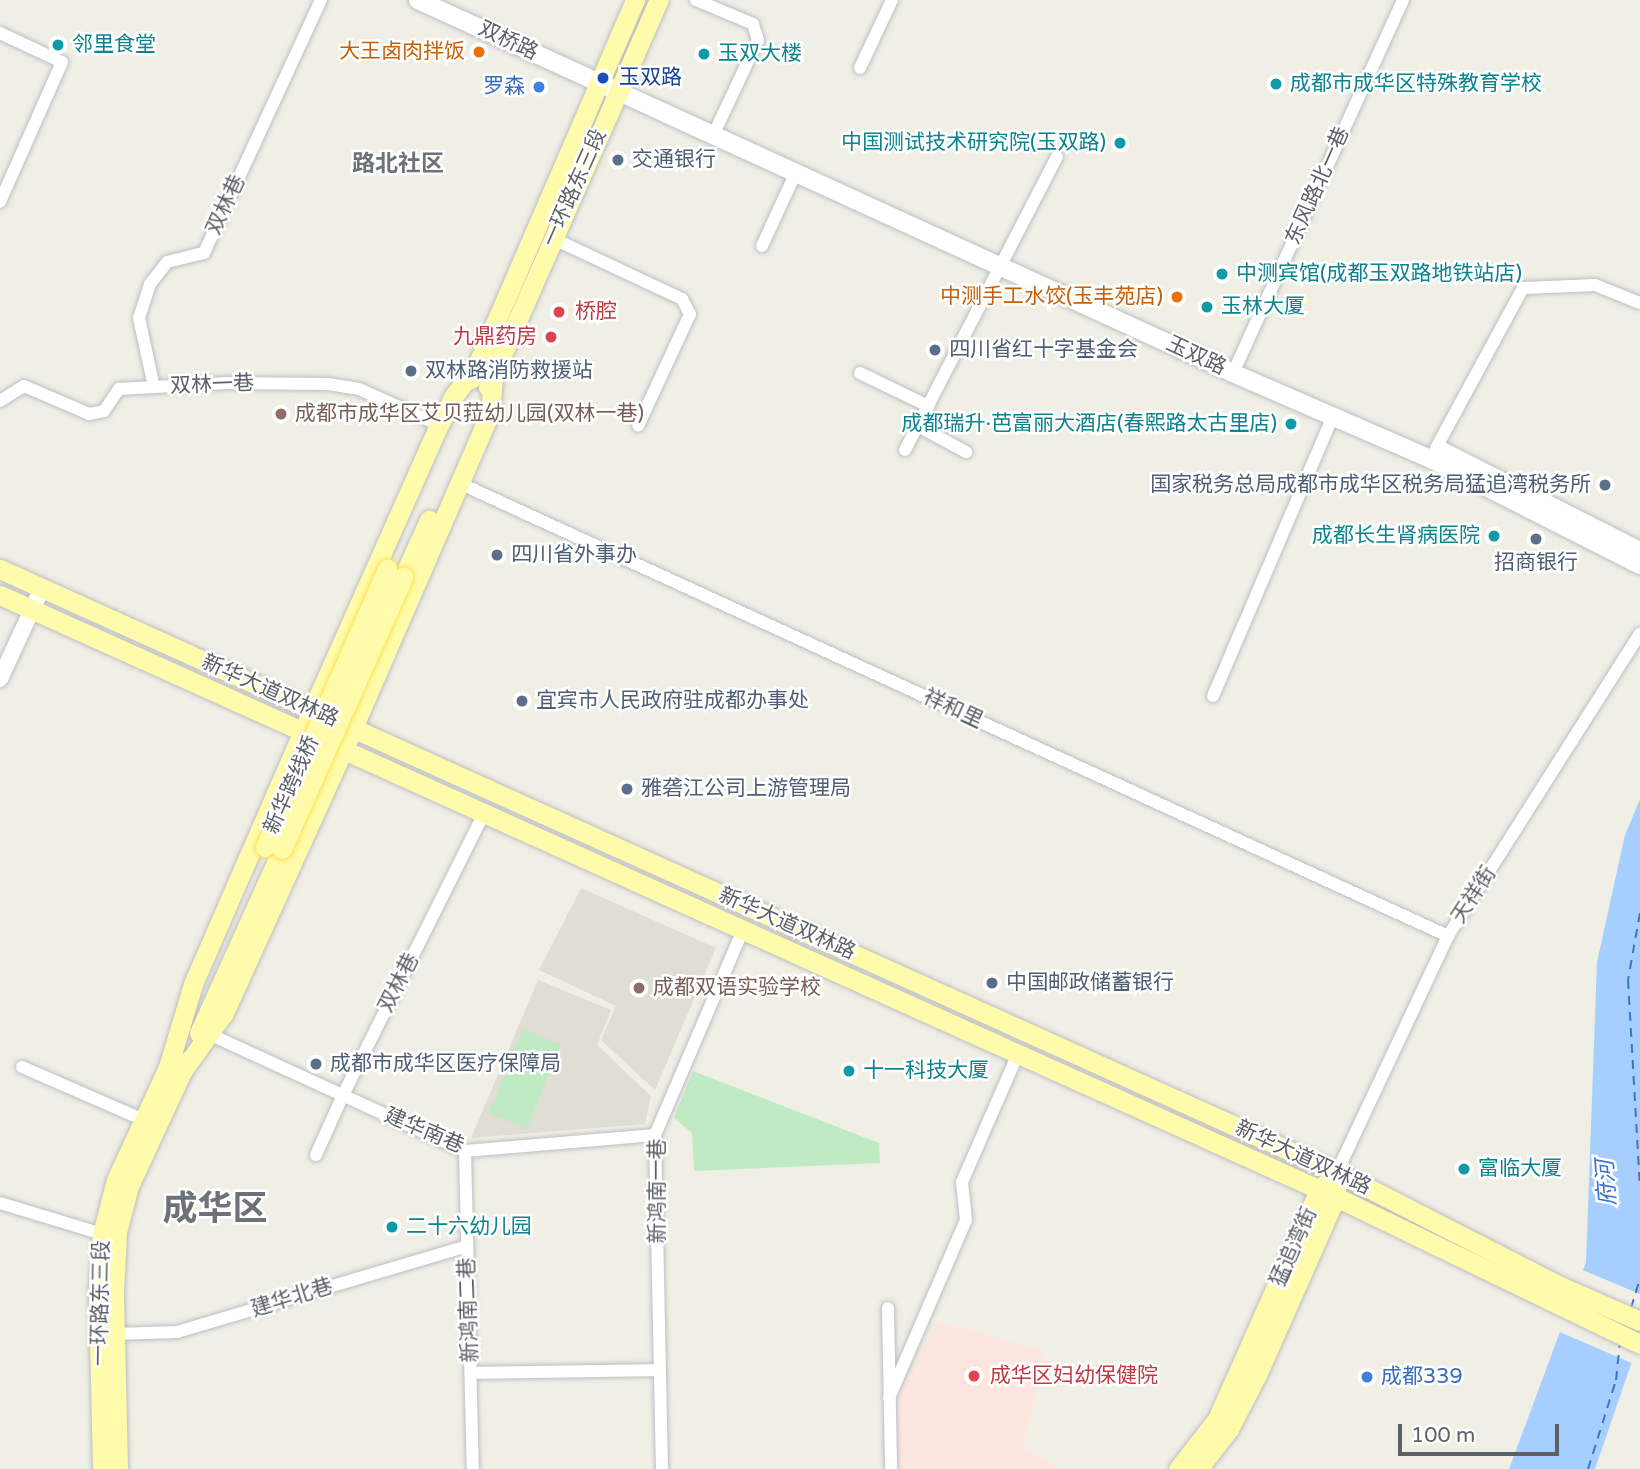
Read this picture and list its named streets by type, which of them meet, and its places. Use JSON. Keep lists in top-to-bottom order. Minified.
{"streets":{"main road":["双桥路","一环路东三段","玉双路","新华大道双林路","新华跨线桥","猛追湾街"],"street":["东风路北一巷","双林巷","双林一巷","祥和里","天祥街","建华南巷","新鸿南一巷","建华北巷","新鸿南二巷"]},"crossings":[["双桥路","一环路东三段"],["双桥路","玉双路"],["东风路北一巷","玉双路"],["一环路东三段","玉双路"],["一环路东三段","新华跨线桥"],["一环路东三段","建华北巷"],["双林巷","双林一巷"],["双林巷","新华大道双林路"],["双林巷","建华南巷"],["新华大道双林路","天祥街"],["新华大道双林路","新鸿南一巷"],["新华大道双林路","猛追湾街"],["祥和里","天祥街"],["天祥街","猛追湾街"],["建华南巷","新鸿南一巷"],["建华南巷","新鸿南二巷"],["建华北巷","新鸿南二巷"]],"districts":["路北社区","成华区"],"water":["府河"],"places":["邻里食堂","大王卤肉拌饭","玉双大楼","玉双路","成都市成华区特殊教育学校","罗森","中国测试技术研究院(玉双路)","交通银行","中测宾馆(成都玉双路地铁站店)","中测手工水饺(玉丰苑店)","玉林大厦","桥腔","九鼎药房","四川省红十字基金会","双林路消防救援站","成都市成华区艾贝菈幼儿园(双林一巷)","成都瑞升·芭富丽大酒店(春熙路太古里店)","国家税务总局成都市成华区税务局猛追湾税务所","成都长生肾病医院","招商银行","四川省外事办","宜宾市人民政府驻成都办事处","雅砻江公司上游管理局","中国邮政储蓄银行","成都双语实验学校","成都市成华区医疗保障局","十一科技大厦","富临大厦","二十六幼儿园","成华区妇幼保健院","成都339"],"scale_bar":"100 m"}
